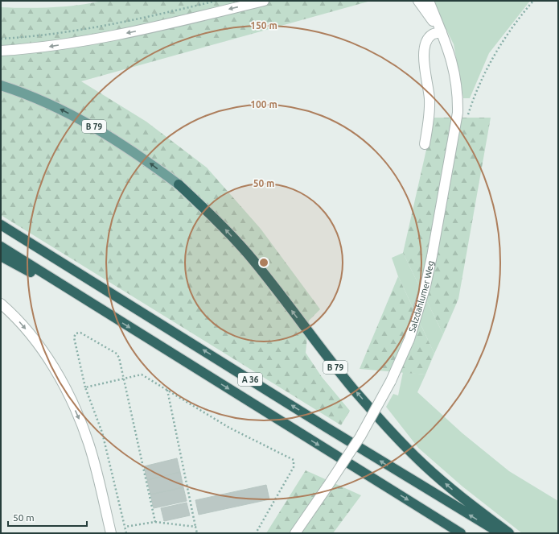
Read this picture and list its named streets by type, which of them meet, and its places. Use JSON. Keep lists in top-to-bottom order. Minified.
{"streets":{"highway":["B 79","A 36"],"street":["Salzdahlumer Weg"]},"scale_bar":"50 m","rings":["150 m","100 m","50 m"]}
